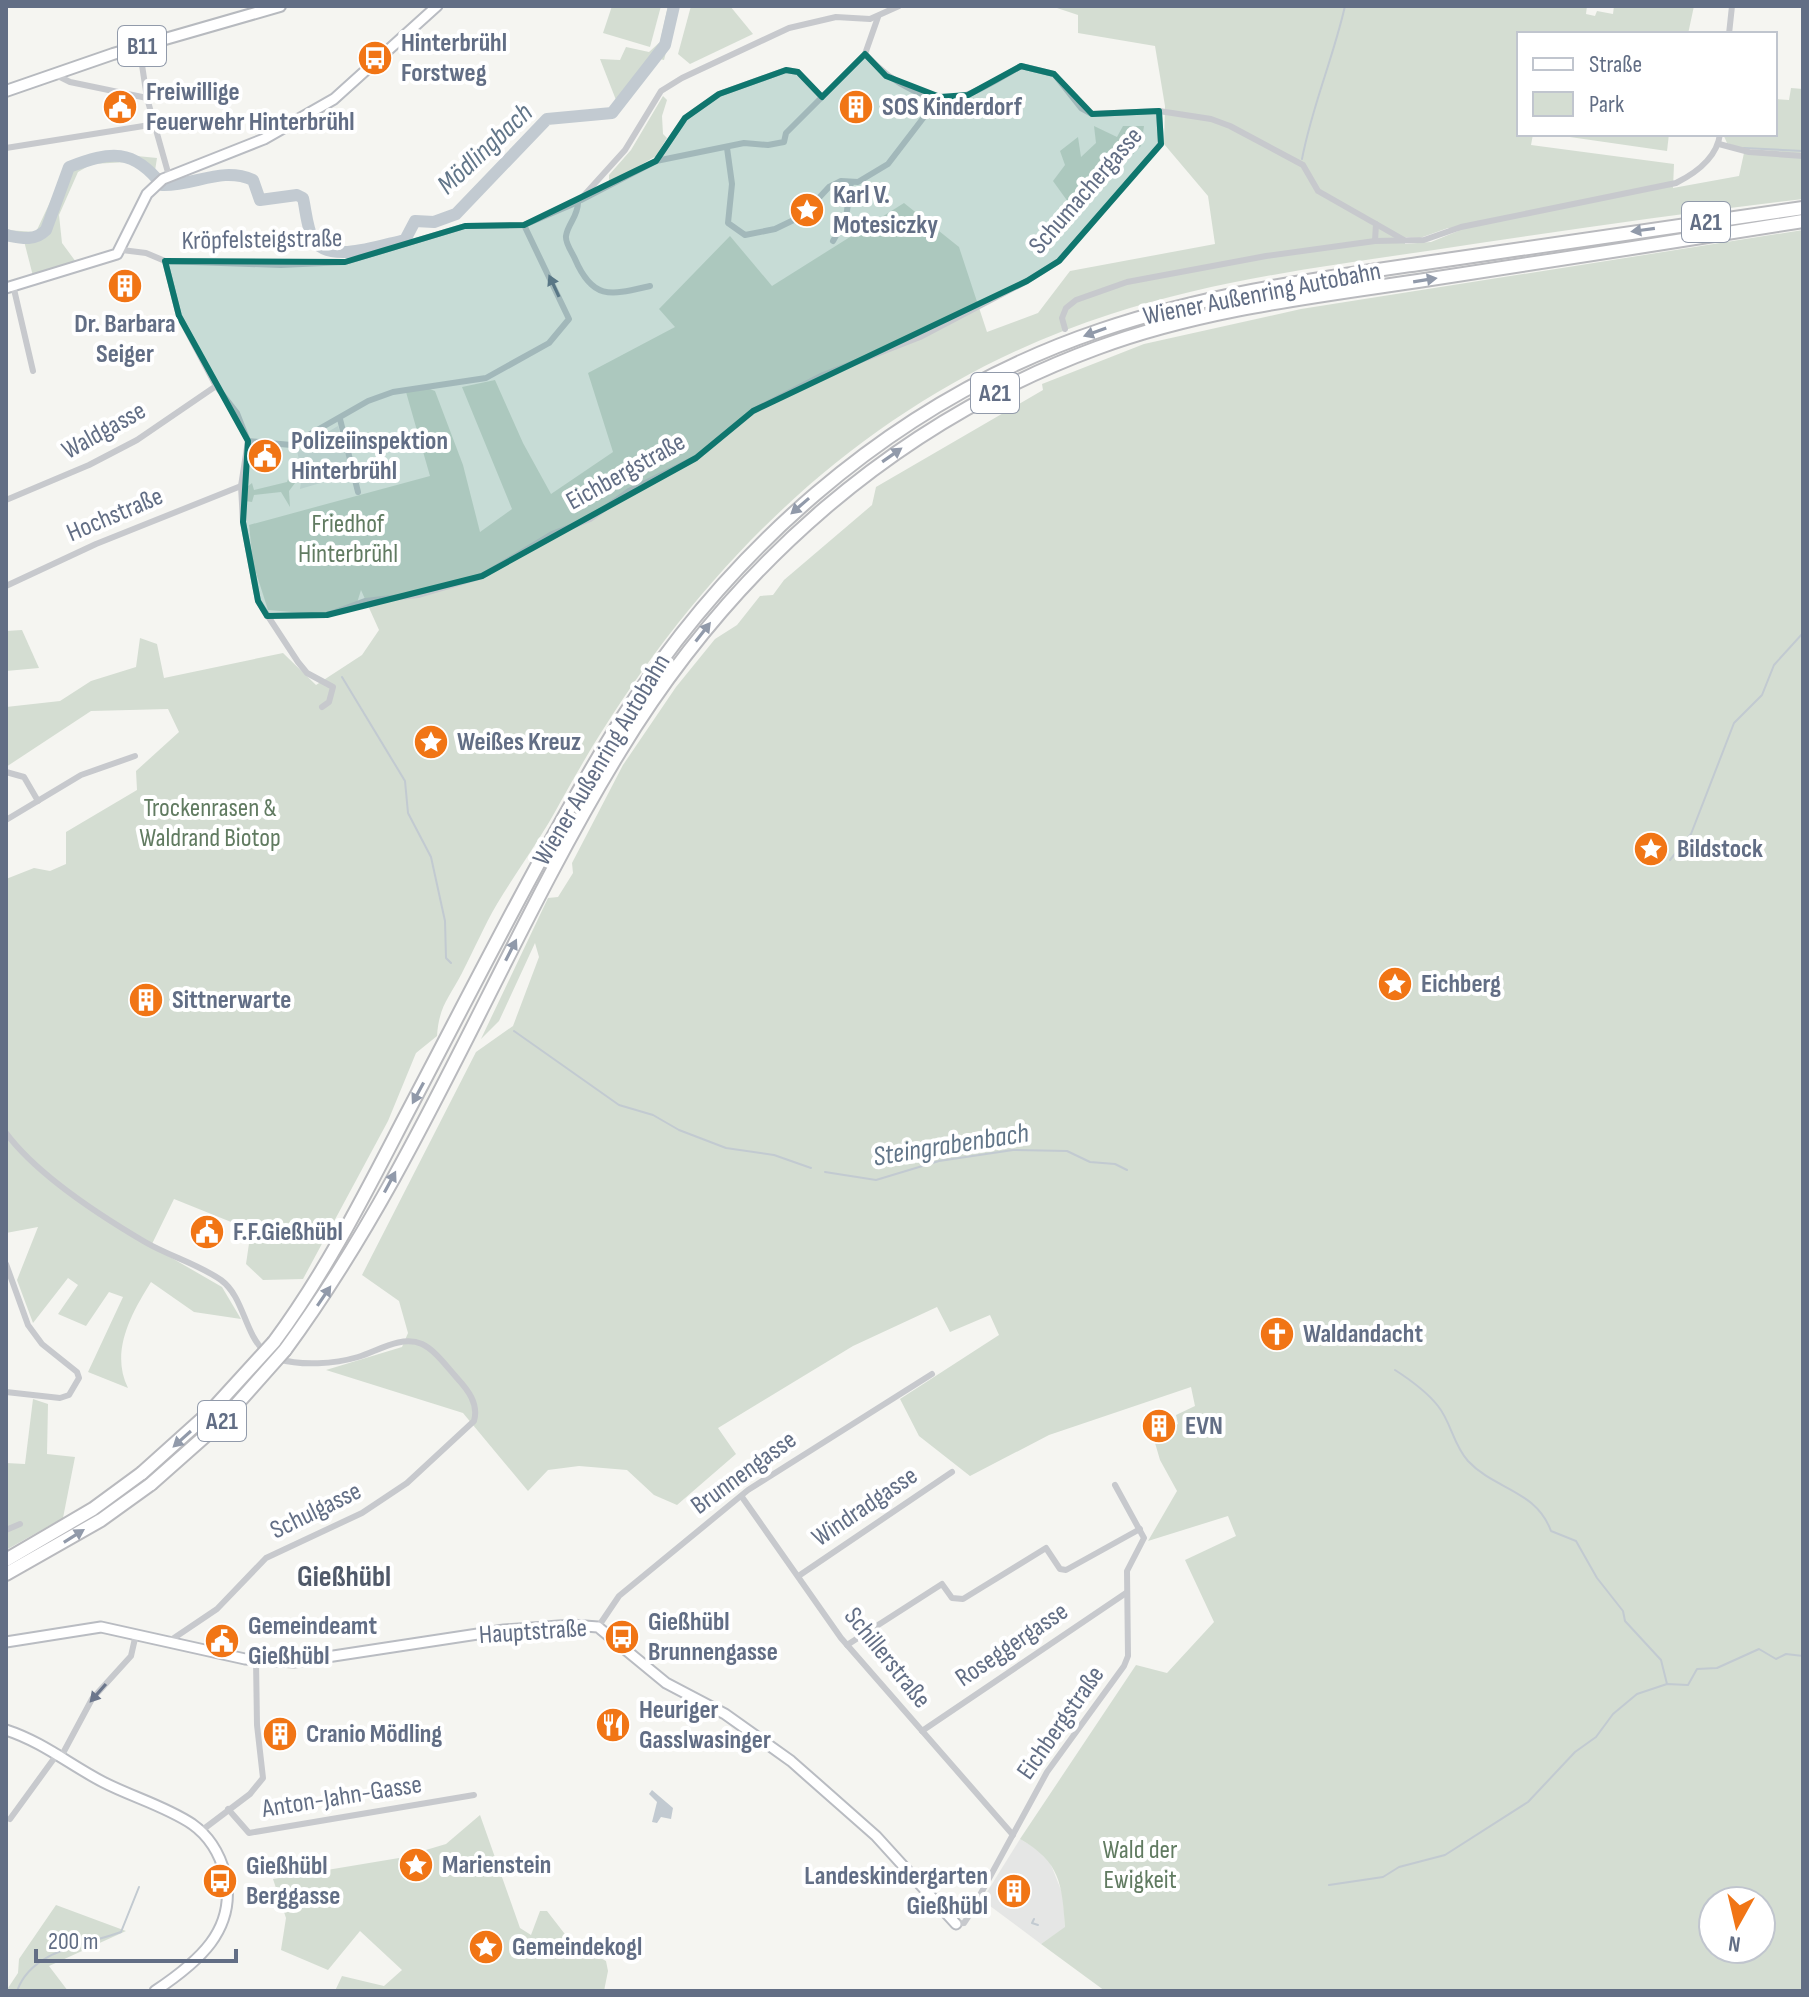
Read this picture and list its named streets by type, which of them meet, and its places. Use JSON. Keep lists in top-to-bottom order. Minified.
{"streets":{"highway":["A21","Wiener Außenring Autobahn"],"main road":["B11"],"street":["Schumachergasse","Kröpfelsteigstraße","Waldgasse","Eichbergstraße","Hochstraße","Brunnengasse","Windradgasse","Schulgasse","Hauptstraße","Roseggergasse","Schillerstraße","Anton-Jahn-Gasse"]},"crossings":[["Schumachergasse","Eichbergstraße"],["A21","Wiener Außenring Autobahn"],["Eichbergstraße","Hauptstraße"],["Eichbergstraße","Roseggergasse"],["Eichbergstraße","Schillerstraße"],["Brunnengasse","Hauptstraße"],["Brunnengasse","Schillerstraße"],["Windradgasse","Schillerstraße"],["Schulgasse","Hauptstraße"],["Roseggergasse","Schillerstraße"]],"districts":["Gießhübl"],"water":["Mödlingbach","Steingrabenbach"],"parks":["Friedhof Hinterbrühl","Trockenrasen & Waldrand Biotop","Wald der Ewigkeit"],"places":{"bus stop":["Hinterbrühl Forstweg","Gießhübl Brunnengasse","Gießhübl Berggasse"],"public building":["Freiwillige Feuerwehr Hinterbrühl","Polizeiinspektion Hinterbrühl","F.F.Gießhübl","Gemeindeamt Gießhübl"],"building":["SOS Kinderdorf","Dr. Barbara Seiger","Sittnerwarte","EVN","Cranio Mödling","Landeskindergarten Gießhübl"],"place":["Karl V. Motesiczky","Weißes Kreuz","Bildstock","Eichberg","Marienstein","Gemeindekogl"],"church":["Waldandacht"],"restaurant":["Heuriger Gasslwasinger"]},"legend":["Straße","Park"],"scale_bar":"200 m","north":"bottom"}
